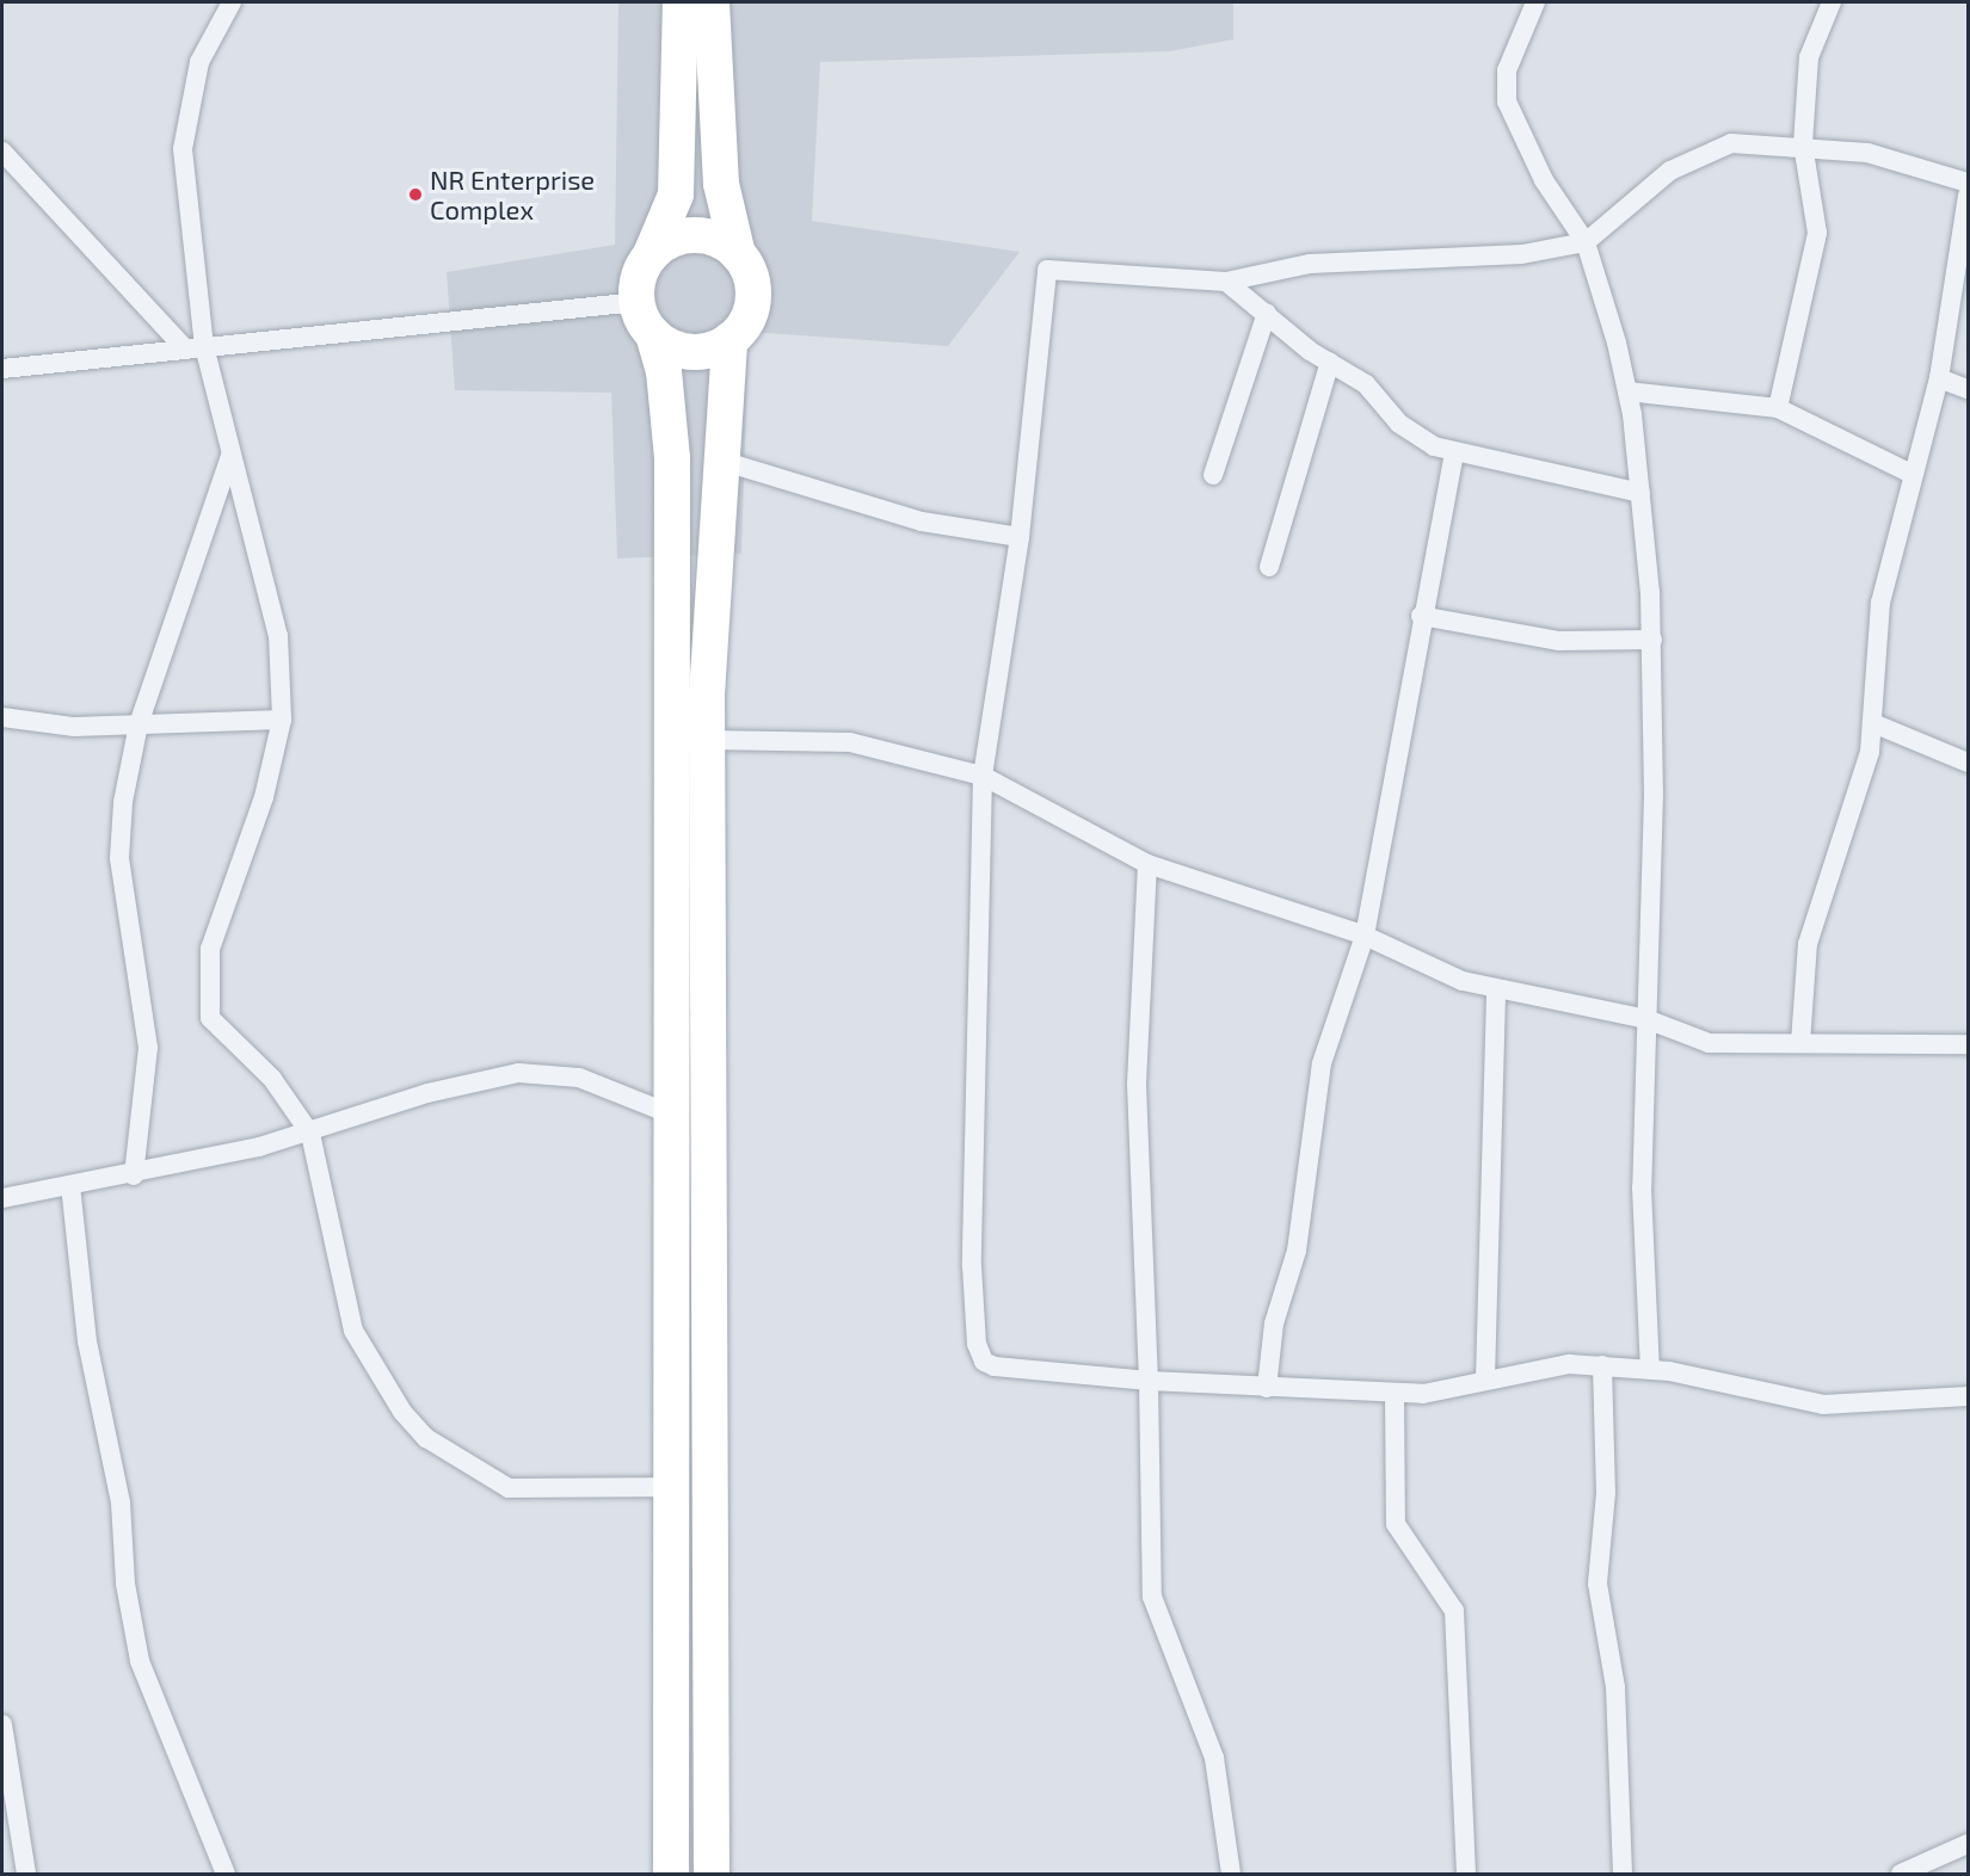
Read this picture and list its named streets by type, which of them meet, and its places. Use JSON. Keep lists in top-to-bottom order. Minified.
{"places":["NR Enterprise Complex"]}
